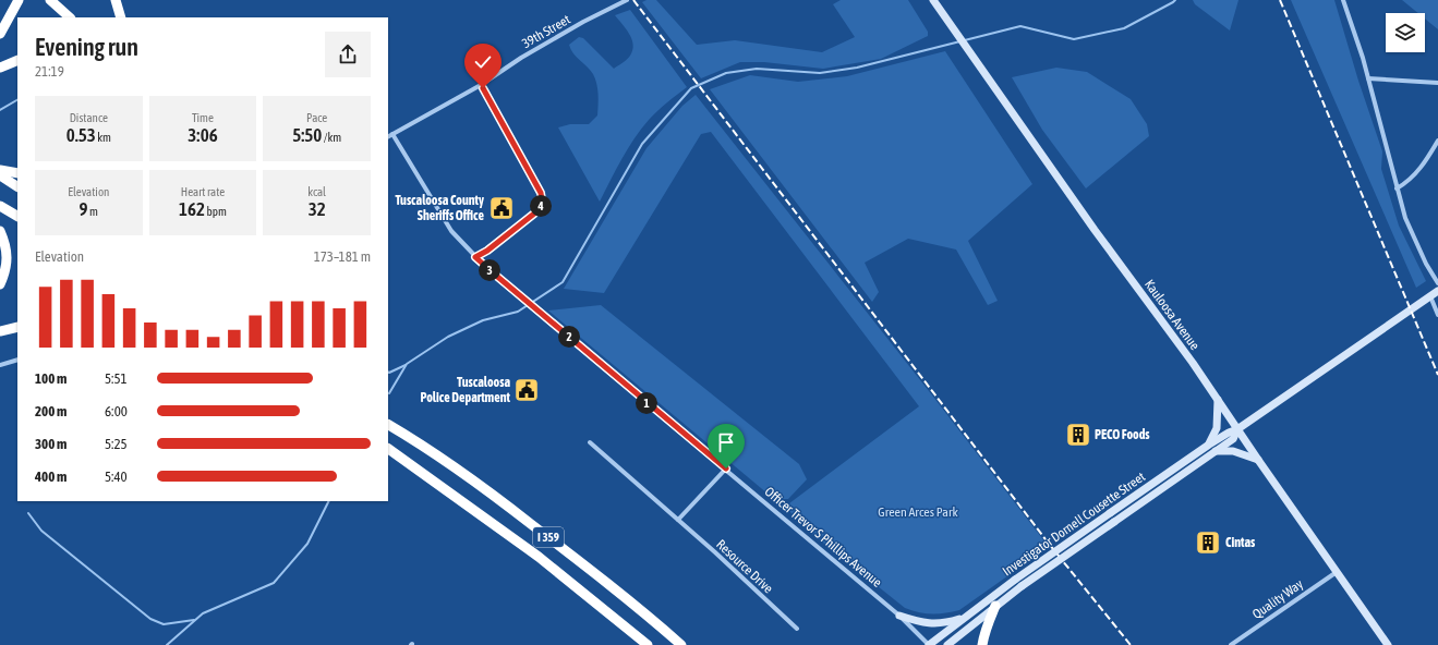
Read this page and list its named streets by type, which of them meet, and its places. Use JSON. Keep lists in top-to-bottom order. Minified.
{"streets":{"highway":["I 359"],"main road":["Kauloosa Avenue","Investigator Dornell Cousette Street"],"street":["39th Street","Officer Trevor S Phillips Avenue","Resource Drive","Quality Way"]},"crossings":[["39th Street","Officer Trevor S Phillips Avenue"],["Kauloosa Avenue","Investigator Dornell Cousette Street"],["Kauloosa Avenue","Quality Way"],["Investigator Dornell Cousette Street","Officer Trevor S Phillips Avenue"]],"parks":["Green Arces Park"],"places":{"public building":["Tuscaloosa County Sheriffs Office","Tuscaloosa Police Department"],"building":["PECO Foods","Cintas"]},"page":{"heading":["Evening run","21:19"],"stats":[["Distance","0.53 km"],["Time","3:06"],["Pace","5:50 /km"],["Elevation","9 m"],["Heart rate","162 bpm"],["kcal","32"]],"pins":["4","3","2","1"],"chart":["Elevation","173–181 m"],"list":[{"name":"100 m","note":"5:51"},{"name":"200 m","note":"6:00"},{"name":"300 m","note":"5:25"},{"name":"400 m","note":"5:40"}]}}
